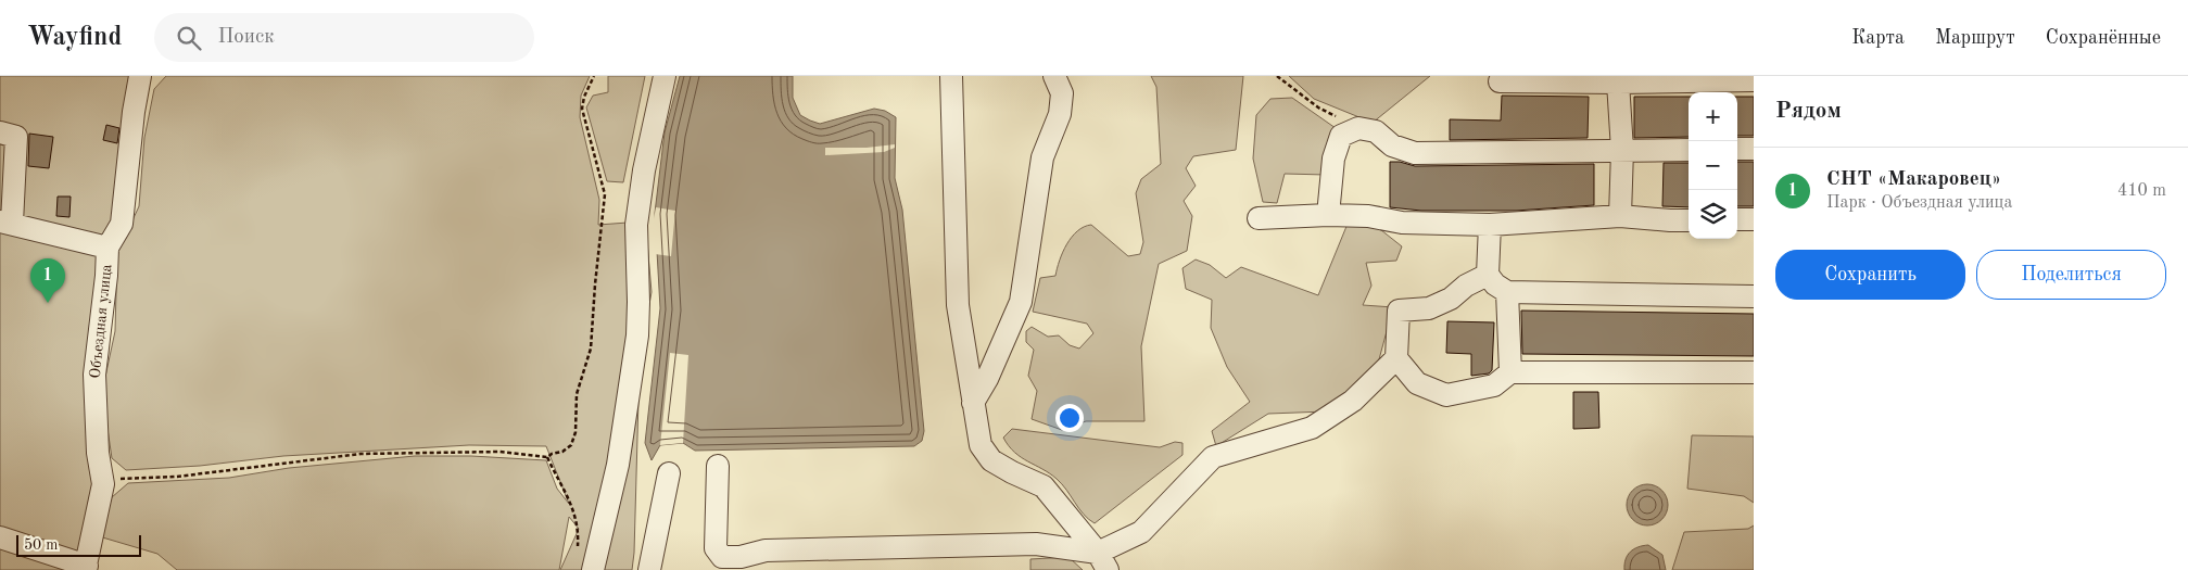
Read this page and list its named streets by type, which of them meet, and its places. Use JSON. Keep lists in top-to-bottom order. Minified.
{"streets":{"street":["Объездная улица"]},"scale_bar":"50 m","page":{"header":"Wayfind","search":"Поиск","nav":["Карта","Маршрут","Сохранённые"],"heading":"Рядом","map_buttons":["+","−"],"list":[{"mark":"1","name":"СНТ «Макаровец»","note":"Парк · Объездная улица","value":"410 m"}],"buttons":["Сохранить","Поделиться"],"pins":"1","scale":"50 m"}}
